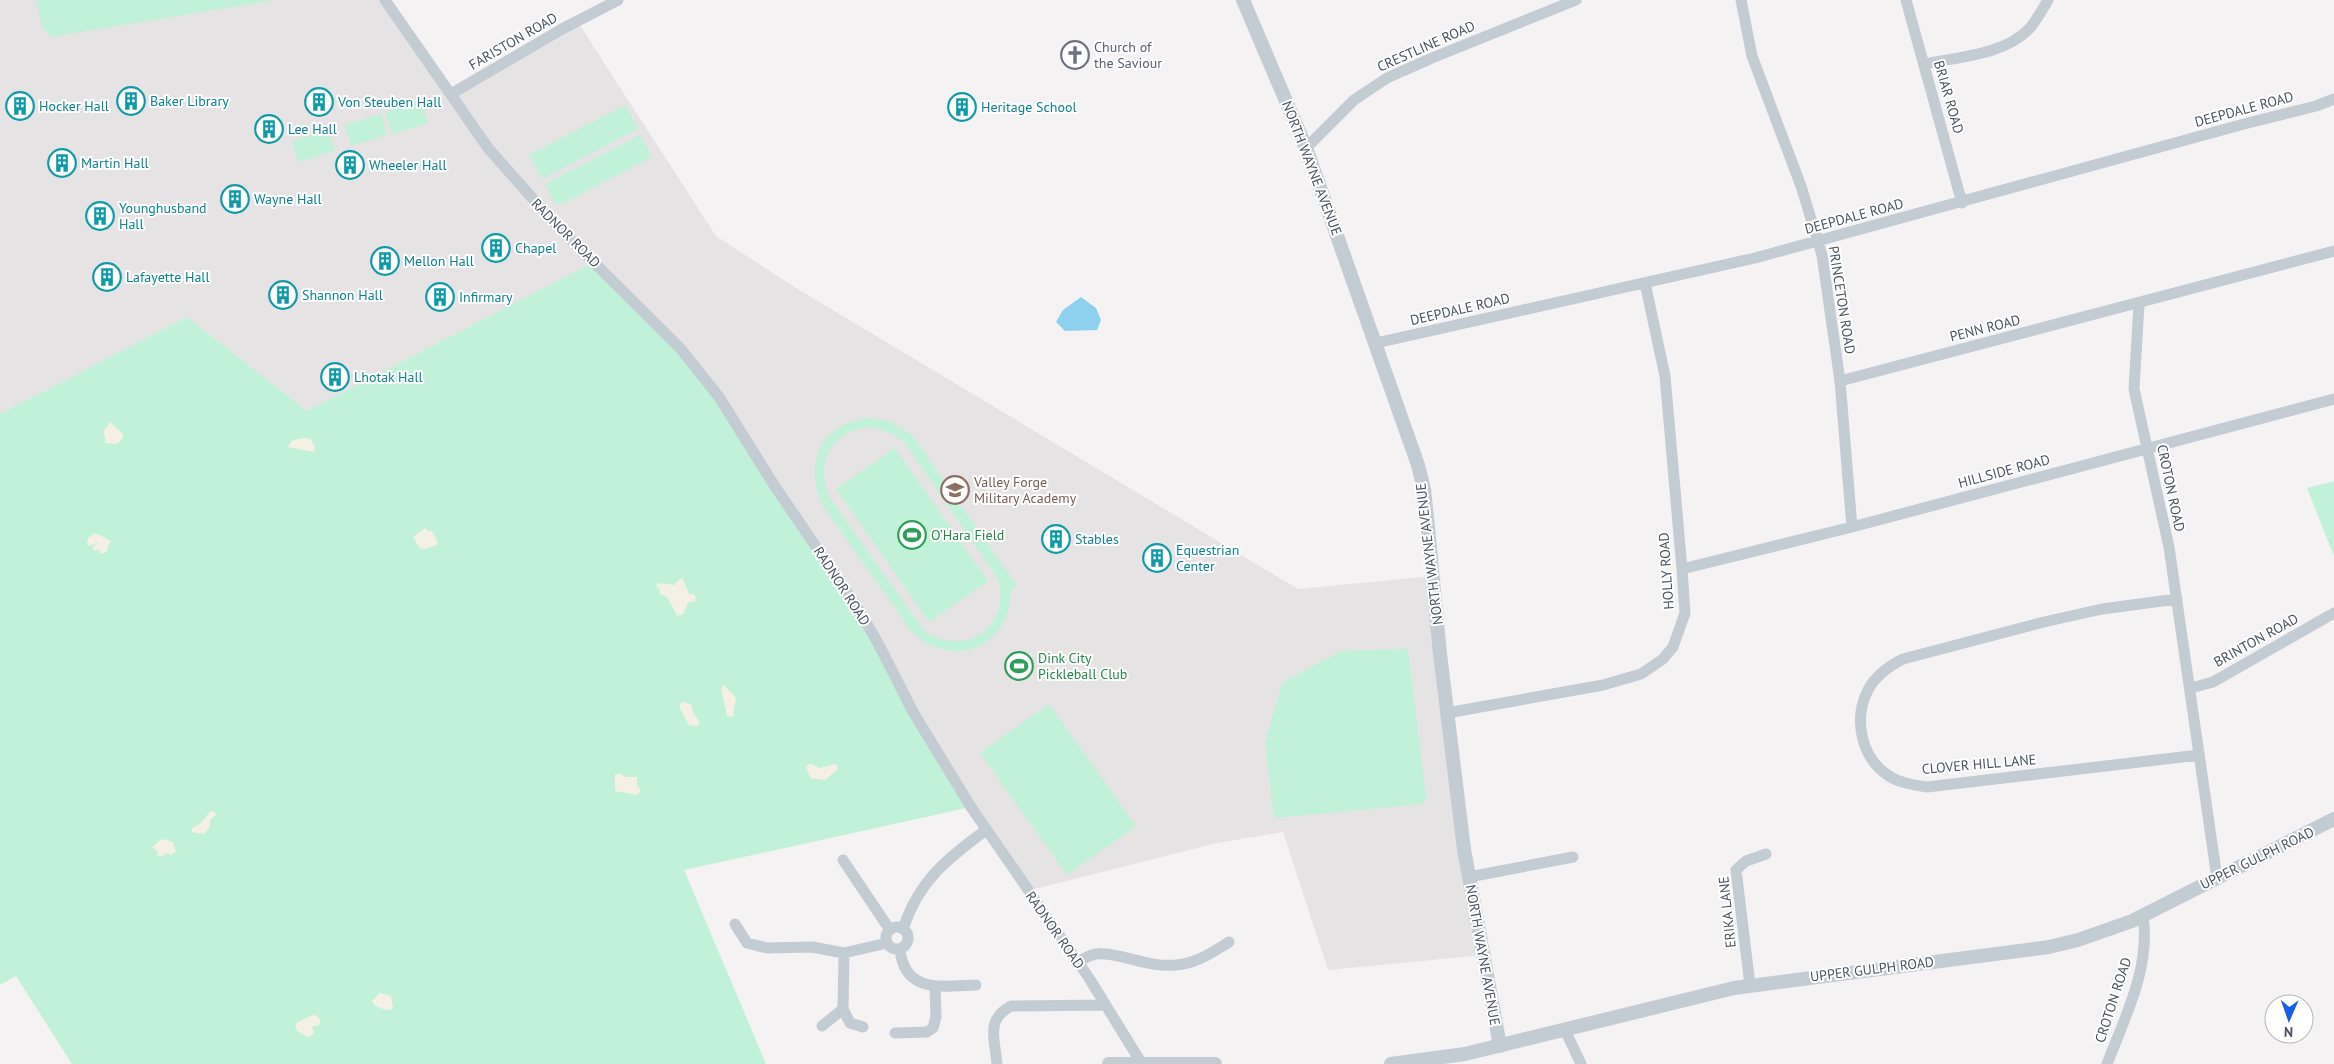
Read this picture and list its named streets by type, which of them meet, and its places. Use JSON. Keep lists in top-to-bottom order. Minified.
{"streets":{"street":["FARISTON ROAD","CRESTLINE ROAD","BRIAR ROAD","DEEPDALE ROAD","NORTH WAYNE AVENUE","RADNOR ROAD","PRINCETON ROAD","PENN ROAD","HILLSIDE ROAD","CROTON ROAD","HOLLY ROAD","BRINTON ROAD","CLOVER HILL LANE","UPPER GULPH ROAD","ERIKA LANE"]},"crossings":[["FARISTON ROAD","RADNOR ROAD"],["CRESTLINE ROAD","NORTH WAYNE AVENUE"],["BRIAR ROAD","DEEPDALE ROAD"],["DEEPDALE ROAD","NORTH WAYNE AVENUE"],["DEEPDALE ROAD","PRINCETON ROAD"],["DEEPDALE ROAD","HOLLY ROAD"],["NORTH WAYNE AVENUE","HOLLY ROAD"],["NORTH WAYNE AVENUE","UPPER GULPH ROAD"],["PRINCETON ROAD","PENN ROAD"],["PRINCETON ROAD","HILLSIDE ROAD"],["PENN ROAD","CROTON ROAD"],["HILLSIDE ROAD","CROTON ROAD"],["HILLSIDE ROAD","HOLLY ROAD"],["CROTON ROAD","BRINTON ROAD"],["CROTON ROAD","CLOVER HILL LANE"],["CROTON ROAD","UPPER GULPH ROAD"],["UPPER GULPH ROAD","ERIKA LANE"]],"places":{"church":["Church of the Saviour"],"building":["Baker Library","Von Steuben Hall","Hocker Hall","Heritage School","Lee Hall","Martin Hall","Wheeler Hall","Wayne Hall","Younghusband Hall","Chapel","Mellon Hall","Lafayette Hall","Shannon Hall","Infirmary","Lhotak Hall","Stables","Equestrian Center"],"school or university":["Valley Forge Military Academy"],"sports":["O’Hara Field","Dink City Pickleball Club"]},"north":"bottom"}
